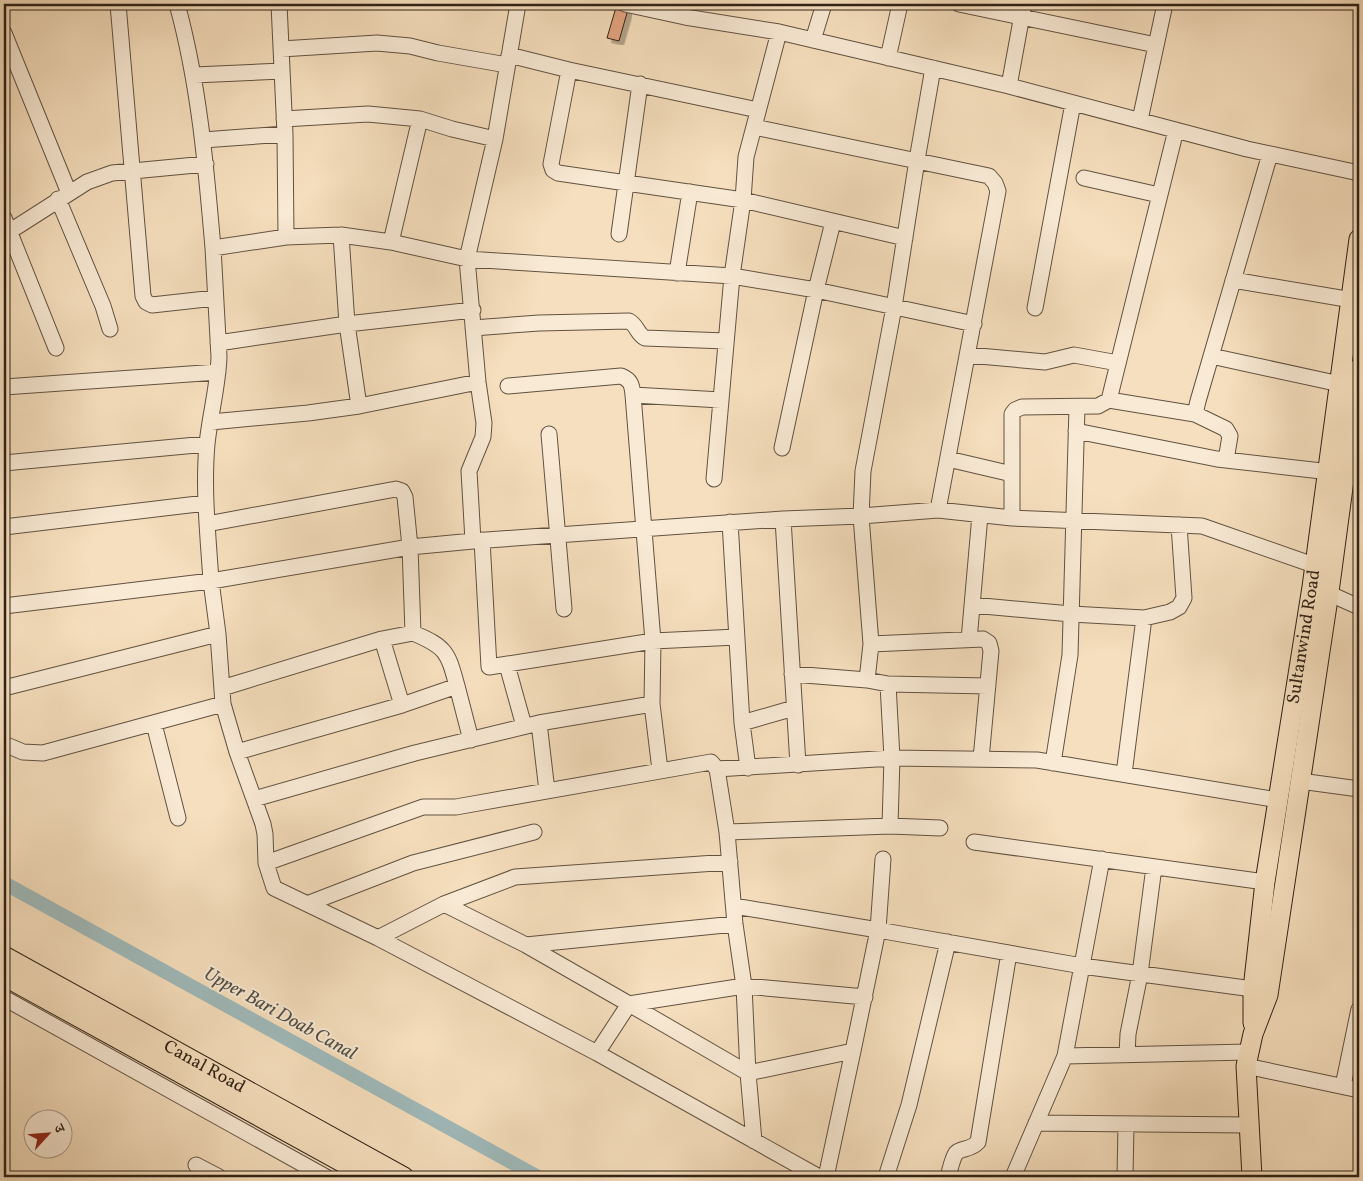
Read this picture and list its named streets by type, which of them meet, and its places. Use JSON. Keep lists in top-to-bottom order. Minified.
{"streets":{"main road":["Sultanwind Road","Canal Road"]},"water":["Upper Bari Doab Canal"],"north":"top right"}
